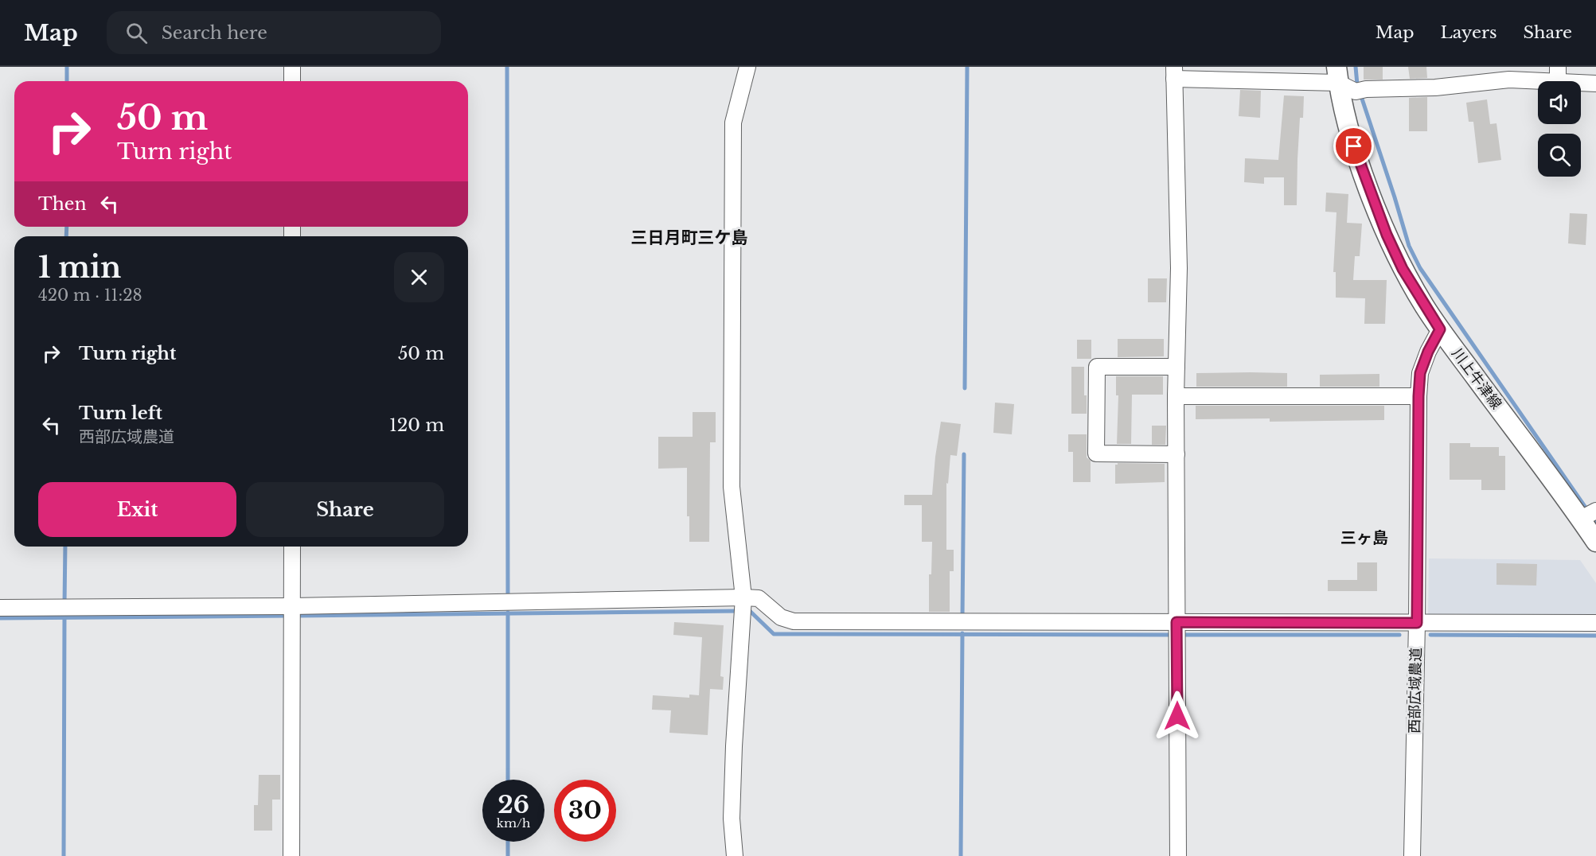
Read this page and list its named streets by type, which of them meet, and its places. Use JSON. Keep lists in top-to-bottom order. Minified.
{"streets":{"main road":["川上牛津線"],"street":["西部広域農道"]},"crossings":[["川上牛津線","西部広域農道"]],"districts":["三日月町三ケ島","三ヶ島"],"page":{"header":"Map","search":"Search here","nav":["Map","Layers","Share"],"turn":["50 m","Turn right"],"then":"Then","heading":["1 min","420 m · 11:28"],"list":[{"name":"Turn right","value":"50 m"},{"name":"Turn left","note":"西部広域農道","value":"120 m"}],"buttons":["Exit","Share"],"speed":"26 km/h","limit":"30"}}
